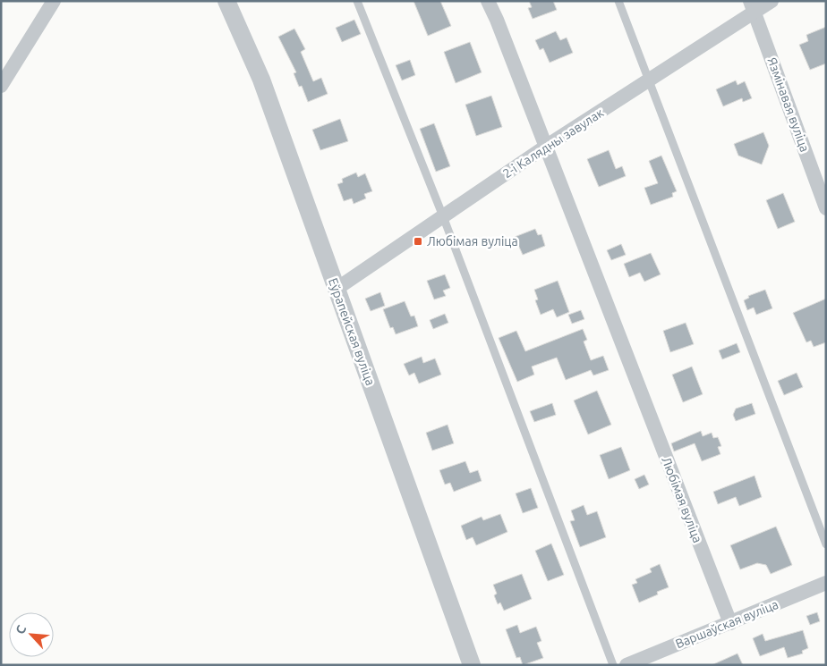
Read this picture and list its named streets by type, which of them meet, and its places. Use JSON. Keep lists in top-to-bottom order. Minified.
{"streets":{"street":["Язмінавая вуліца","2-і Калядны завулак","Еўрапейская вуліца","Любімая вуліца","Варшаўская вуліца"]},"crossings":[["Язмінавая вуліца","2-і Калядны завулак"],["2-і Калядны завулак","Еўрапейская вуліца"],["2-і Калядны завулак","Любімая вуліца"],["Любімая вуліца","Варшаўская вуліца"]],"places":{"transit":["Любімая вуліца"]},"north":"top left"}
